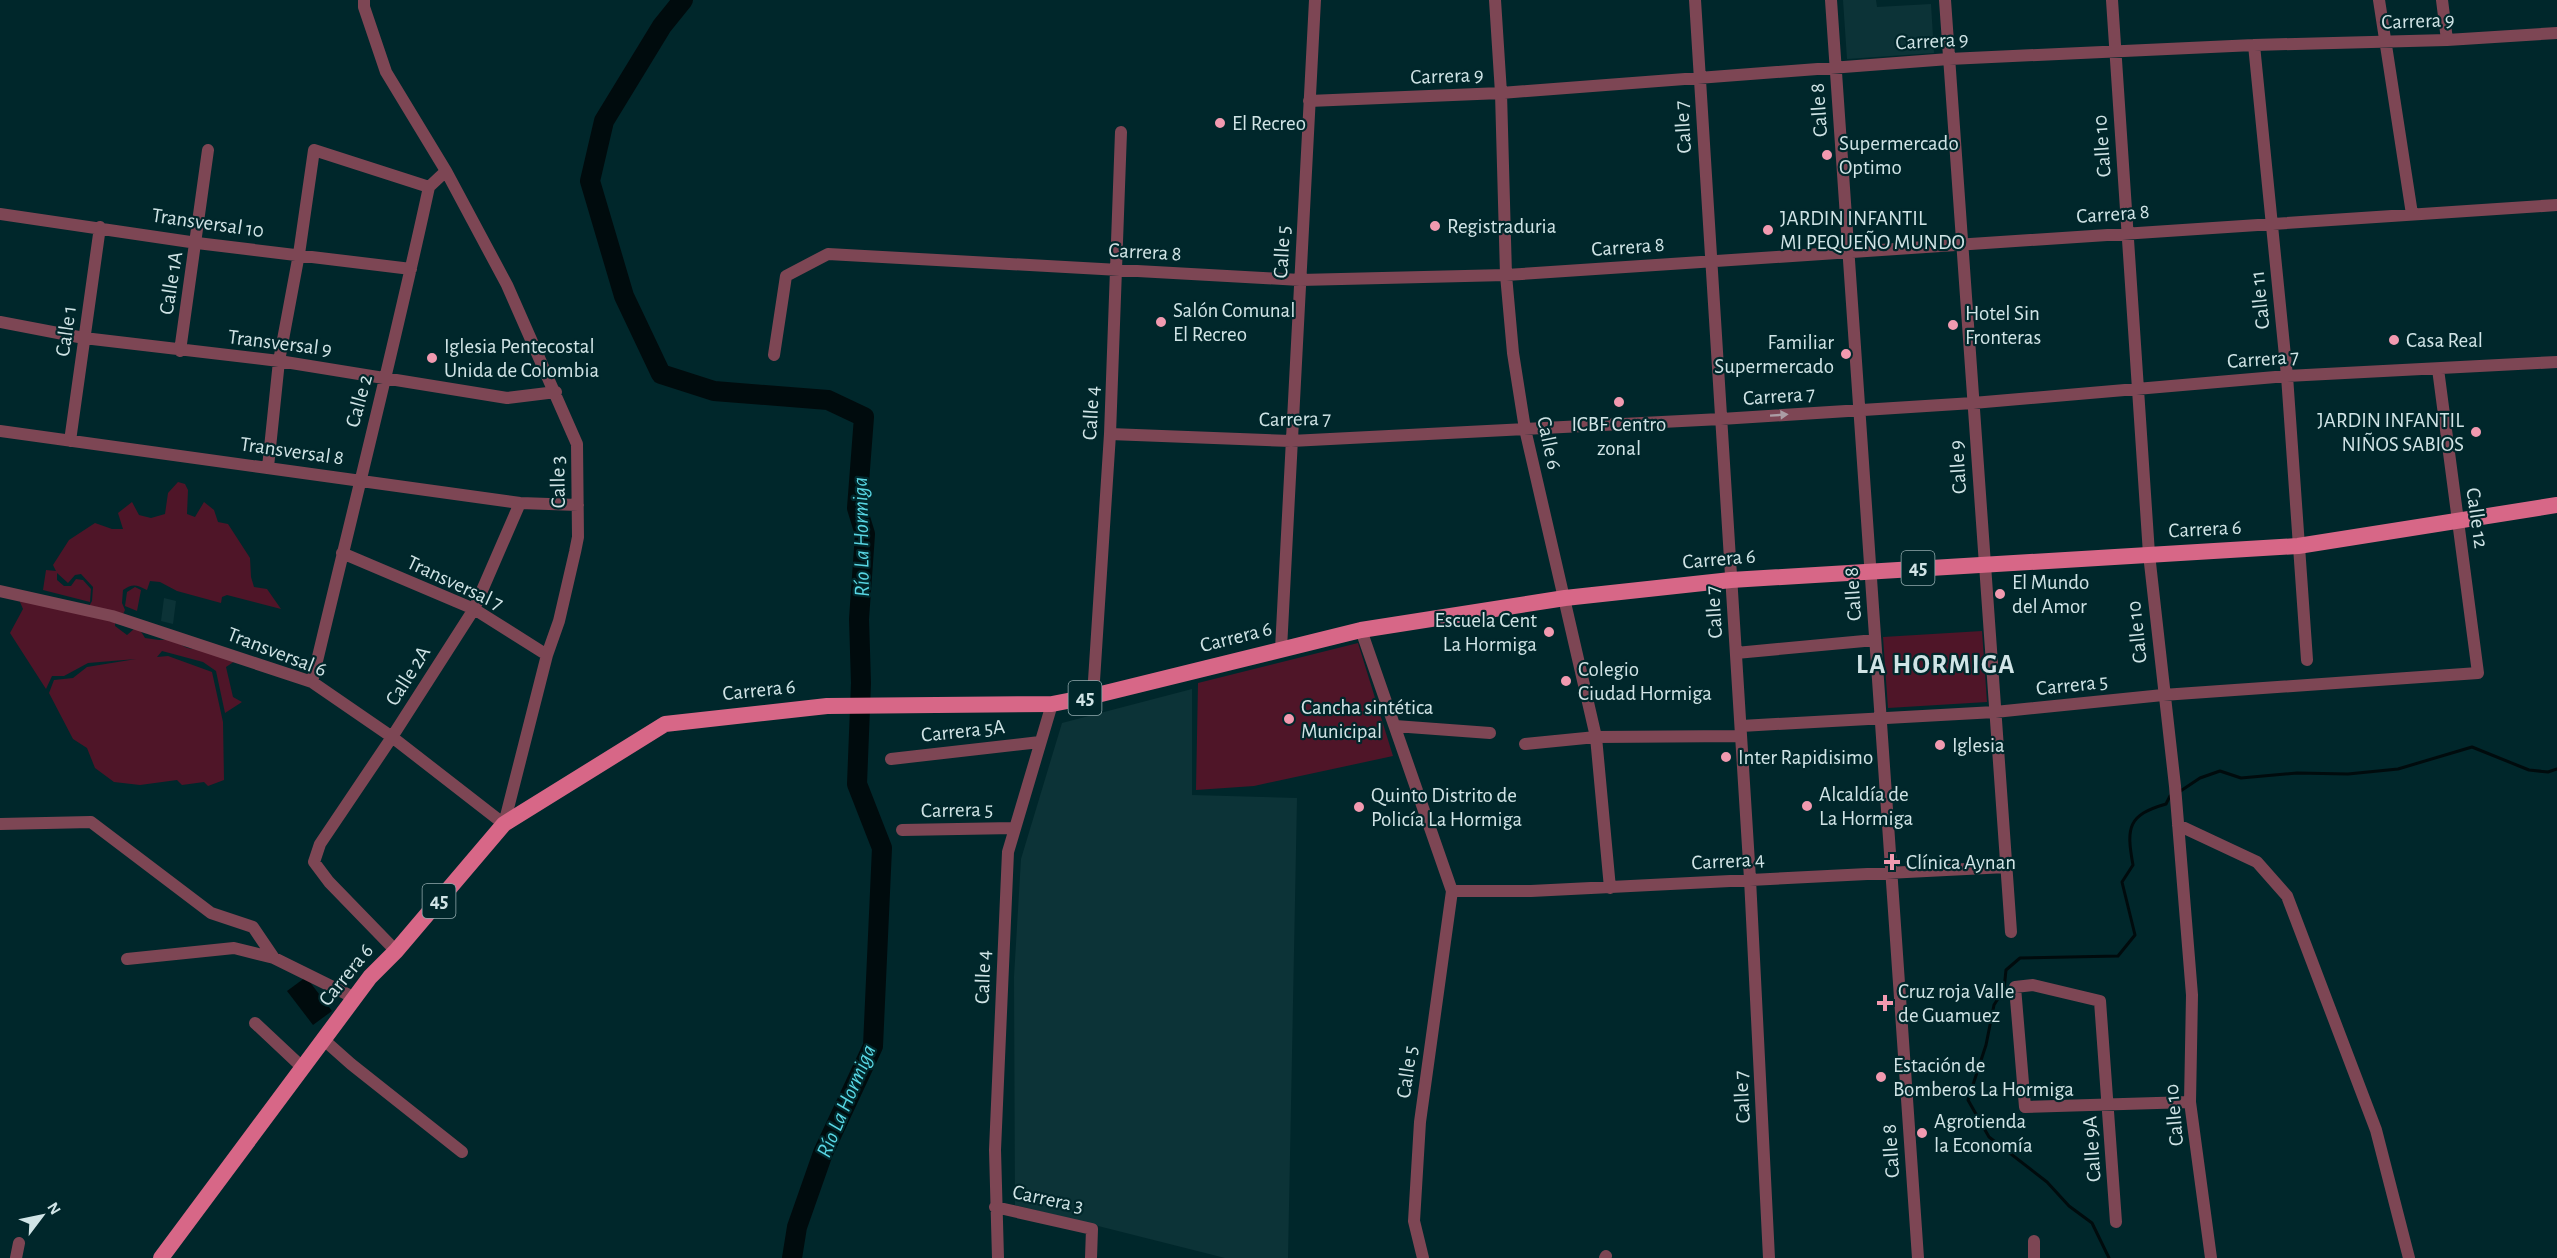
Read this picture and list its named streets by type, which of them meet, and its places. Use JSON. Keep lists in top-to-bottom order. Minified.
{"streets":{"main road":["Carrera 6","45"],"street":["Carrera 9","Calle 8","Calle 7","Calle 10","Carrera 8","Transversal 10","Calle 5","Calle 1A","Calle 11","Calle 1","Transversal 9","Carrera 7","Calle 2","Calle 4","Calle 6","Transversal 8","Calle 9","Calle 3","Calle 12","Transversal 7","Transversal 6","Calle 2A","Carrera 5","Carrera 5A","Carrera 4","Calle 9A","Carrera 3"]},"crossings":[["Carrera 9","Calle 8"],["Carrera 9","Calle 7"],["Carrera 9","Calle 10"],["Carrera 9","Calle 5"],["Carrera 9","Calle 11"],["Carrera 9","Calle 6"],["Carrera 9","Calle 9"],["Calle 8","Carrera 8"],["Calle 8","Carrera 7"],["Calle 8","Carrera 6"],["Calle 8","Carrera 5"],["Calle 8","Carrera 4"],["Calle 7","Carrera 8"],["Calle 7","Carrera 7"],["Calle 7","Carrera 6"],["Calle 7","Carrera 5"],["Calle 7","Carrera 4"],["Calle 10","Carrera 8"],["Calle 10","Carrera 7"],["Calle 10","Carrera 6"],["Calle 10","Carrera 5"],["Carrera 8","Calle 5"],["Carrera 8","Calle 11"],["Carrera 8","Calle 4"],["Carrera 8","Calle 6"],["Carrera 8","Calle 9"],["Transversal 10","Calle 1A"],["Transversal 10","Calle 1"],["Transversal 10","Calle 2"],["Calle 5","Carrera 7"],["Calle 5","Carrera 6"],["Calle 5","Carrera 4"],["Calle 1A","Transversal 9"],["Calle 11","Carrera 7"],["Calle 11","Carrera 6"],["Calle 1","Transversal 9"],["Calle 1","Transversal 8"],["Transversal 9","Calle 2"],["Transversal 9","Calle 3"],["Carrera 7","Calle 4"],["Carrera 7","Calle 6"],["Carrera 7","Calle 9"],["Carrera 7","Calle 12"],["Calle 2","Transversal 8"],["Calle 2","Transversal 7"],["Calle 2","Transversal 6"],["Calle 4","Carrera 6"],["Calle 4","Carrera 5"],["Calle 4","Carrera 5A"],["Calle 4","Carrera 3"],["Calle 6","Carrera 6"],["Calle 6","Carrera 5"],["Calle 6","Carrera 4"],["Transversal 8","Calle 3"],["Transversal 8","Calle 2A"],["Calle 9","Carrera 6"],["Calle 9","Carrera 5"],["Calle 9","Carrera 4"],["Calle 3","Carrera 6"],["Calle 3","Transversal 7"],["Calle 3","Transversal 6"],["Calle 12","Carrera 6"],["Calle 12","Carrera 5"],["Carrera 6","Transversal 6"],["Carrera 6","Calle 2A"],["Transversal 7","Calle 2A"],["Transversal 6","Calle 2A"]],"districts":["LA HORMIGA"],"water":["Río La Hormiga"],"places":{"other":["El Recreo","Supermercado Optimo","Registraduria","JARDIN INFANTIL MI PEQUEÑO MUNDO","Salón Comunal El Recreo","Hotel Sin Fronteras","Casa Real","Familiar Supermercado","Iglesia Pentecostal Unida de Colombia","ICBF Centro zonal","JARDIN INFANTIL NIÑOS SABIOS","El Mundo del Amor","Escuela Cent La Hormiga","Colegio Ciudad Hormiga","Cancha sintética Municipal","Iglesia","Inter Rapidisimo","Alcaldía de La Hormiga","Quinto Distrito de Policía La Hormiga","Estación de Bomberos La Hormiga","Agrotienda la Economía"],"health":["Clínica Aynan","Cruz roja Valle de Guamuez"]},"north":"top right"}
